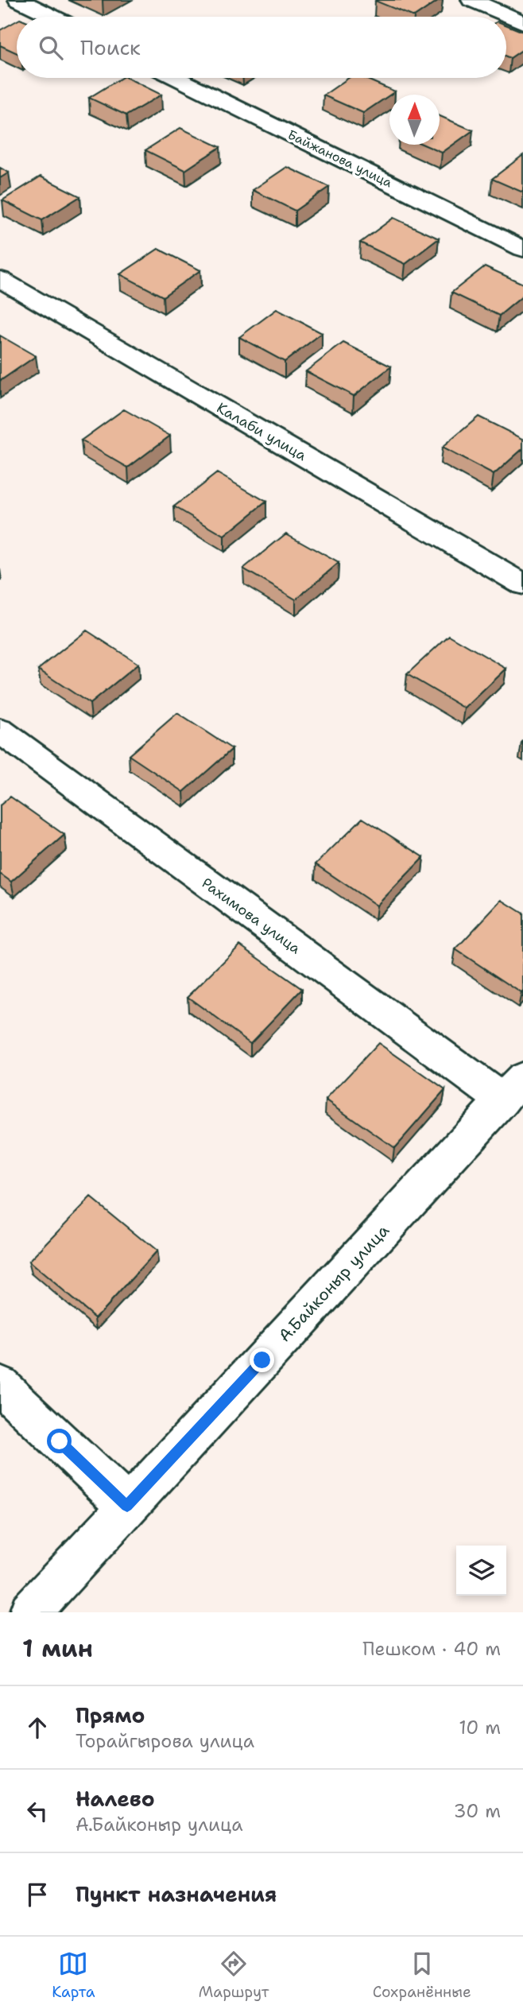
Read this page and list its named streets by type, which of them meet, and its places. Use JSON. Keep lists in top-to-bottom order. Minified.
{"streets":{"street":["Байжанова улица","Калаби улица","Рахимова улица","А.Байконыр улица"]},"crossings":[["Рахимова улица","А.Байконыр улица"]],"north":"top","page":{"search":"Поиск","heading":["1 мин","Пешком · 40 m"],"list":[["Прямо","Торайгырова улица","10 m"],["Налево","А.Байконыр улица","30 m"],"Пункт назначения"],"nav":["Карта","Маршрут","Сохранённые"]}}
